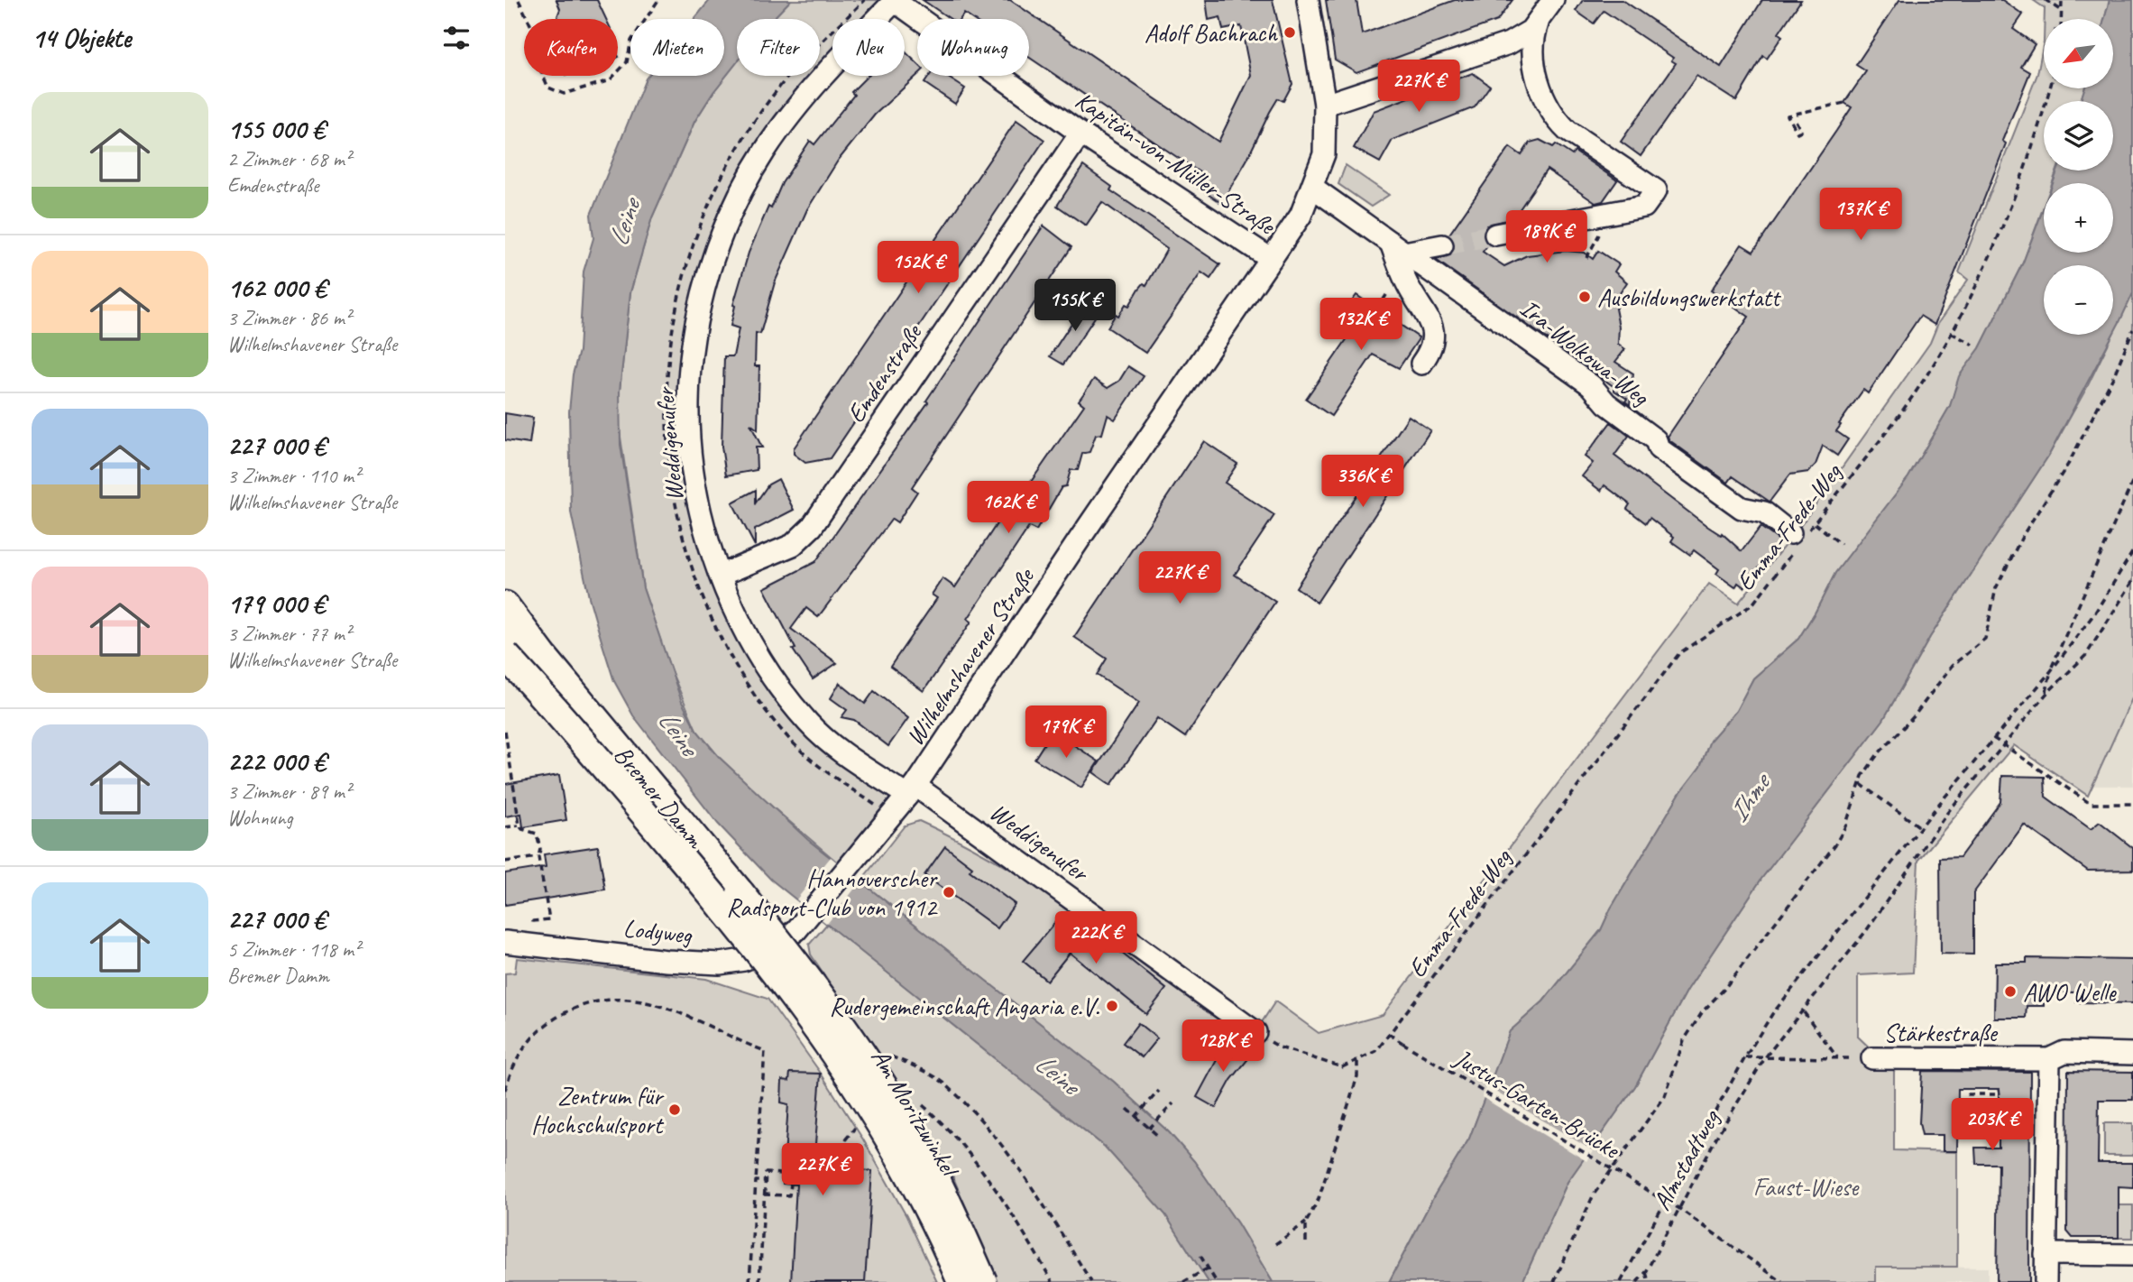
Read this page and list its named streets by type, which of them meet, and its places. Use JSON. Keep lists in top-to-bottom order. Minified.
{"streets":{"main road":["Bremer Damm"],"street":["Kapitän-von-Müller-Straße","Ira-Wolkowa-Weg","Emdenstraße","Weddigenufer","Wilhelmshavener Straße","Lodyweg","Stärkestraße","Am Moritzwinkel"],"path":["Emma-Frede-Weg","Justus-Garten-Brücke","Almstadtweg"]},"crossings":[["Kapitän-von-Müller-Straße","Emdenstraße"],["Kapitän-von-Müller-Straße","Weddigenufer"],["Kapitän-von-Müller-Straße","Wilhelmshavener Straße"],["Ira-Wolkowa-Weg","Emma-Frede-Weg"],["Ira-Wolkowa-Weg","Wilhelmshavener Straße"],["Emdenstraße","Weddigenufer"],["Weddigenufer","Wilhelmshavener Straße"],["Emma-Frede-Weg","Justus-Garten-Brücke"],["Wilhelmshavener Straße","Lodyweg"],["Lodyweg","Am Moritzwinkel"],["Stärkestraße","Almstadtweg"],["Justus-Garten-Brücke","Almstadtweg"]],"water":["Leine","Ihme"],"parks":["Faust-Wiese"],"places":["Adolf Bachrach","Ausbildungswerkstatt","Hannoverscher Radsport-Club von 1912","AWO Welle","Rudergemeinschaft Angaria e.V.","Zentrum für Hochschulsport"],"north":"bottom left","page":{"heading":"14 Objekte","map_buttons":["+","−"],"chip":["Kaufen","Mieten","Filter","Neu","Wohnung"],"price":["227K €","137K €","189K €","152K €","155K €","132K €","336K €","162K €","227K €","179K €","222K €","128K €","203K €","227K €"],"list":[{"name":"155 000 €","note":"2 Zimmer · 68 m² · Emdenstraße"},{"name":"162 000 €","note":"3 Zimmer · 86 m² · Wilhelmshavener Straße"},{"name":"227 000 €","note":"3 Zimmer · 110 m² · Wilhelmshavener Straße"},{"name":"179 000 €","note":"3 Zimmer · 77 m² · Wilhelmshavener Straße"},{"name":"222 000 €","note":"3 Zimmer · 89 m² · Wohnung"},{"name":"227 000 €","note":"5 Zimmer · 118 m² · Bremer Damm"}]}}
